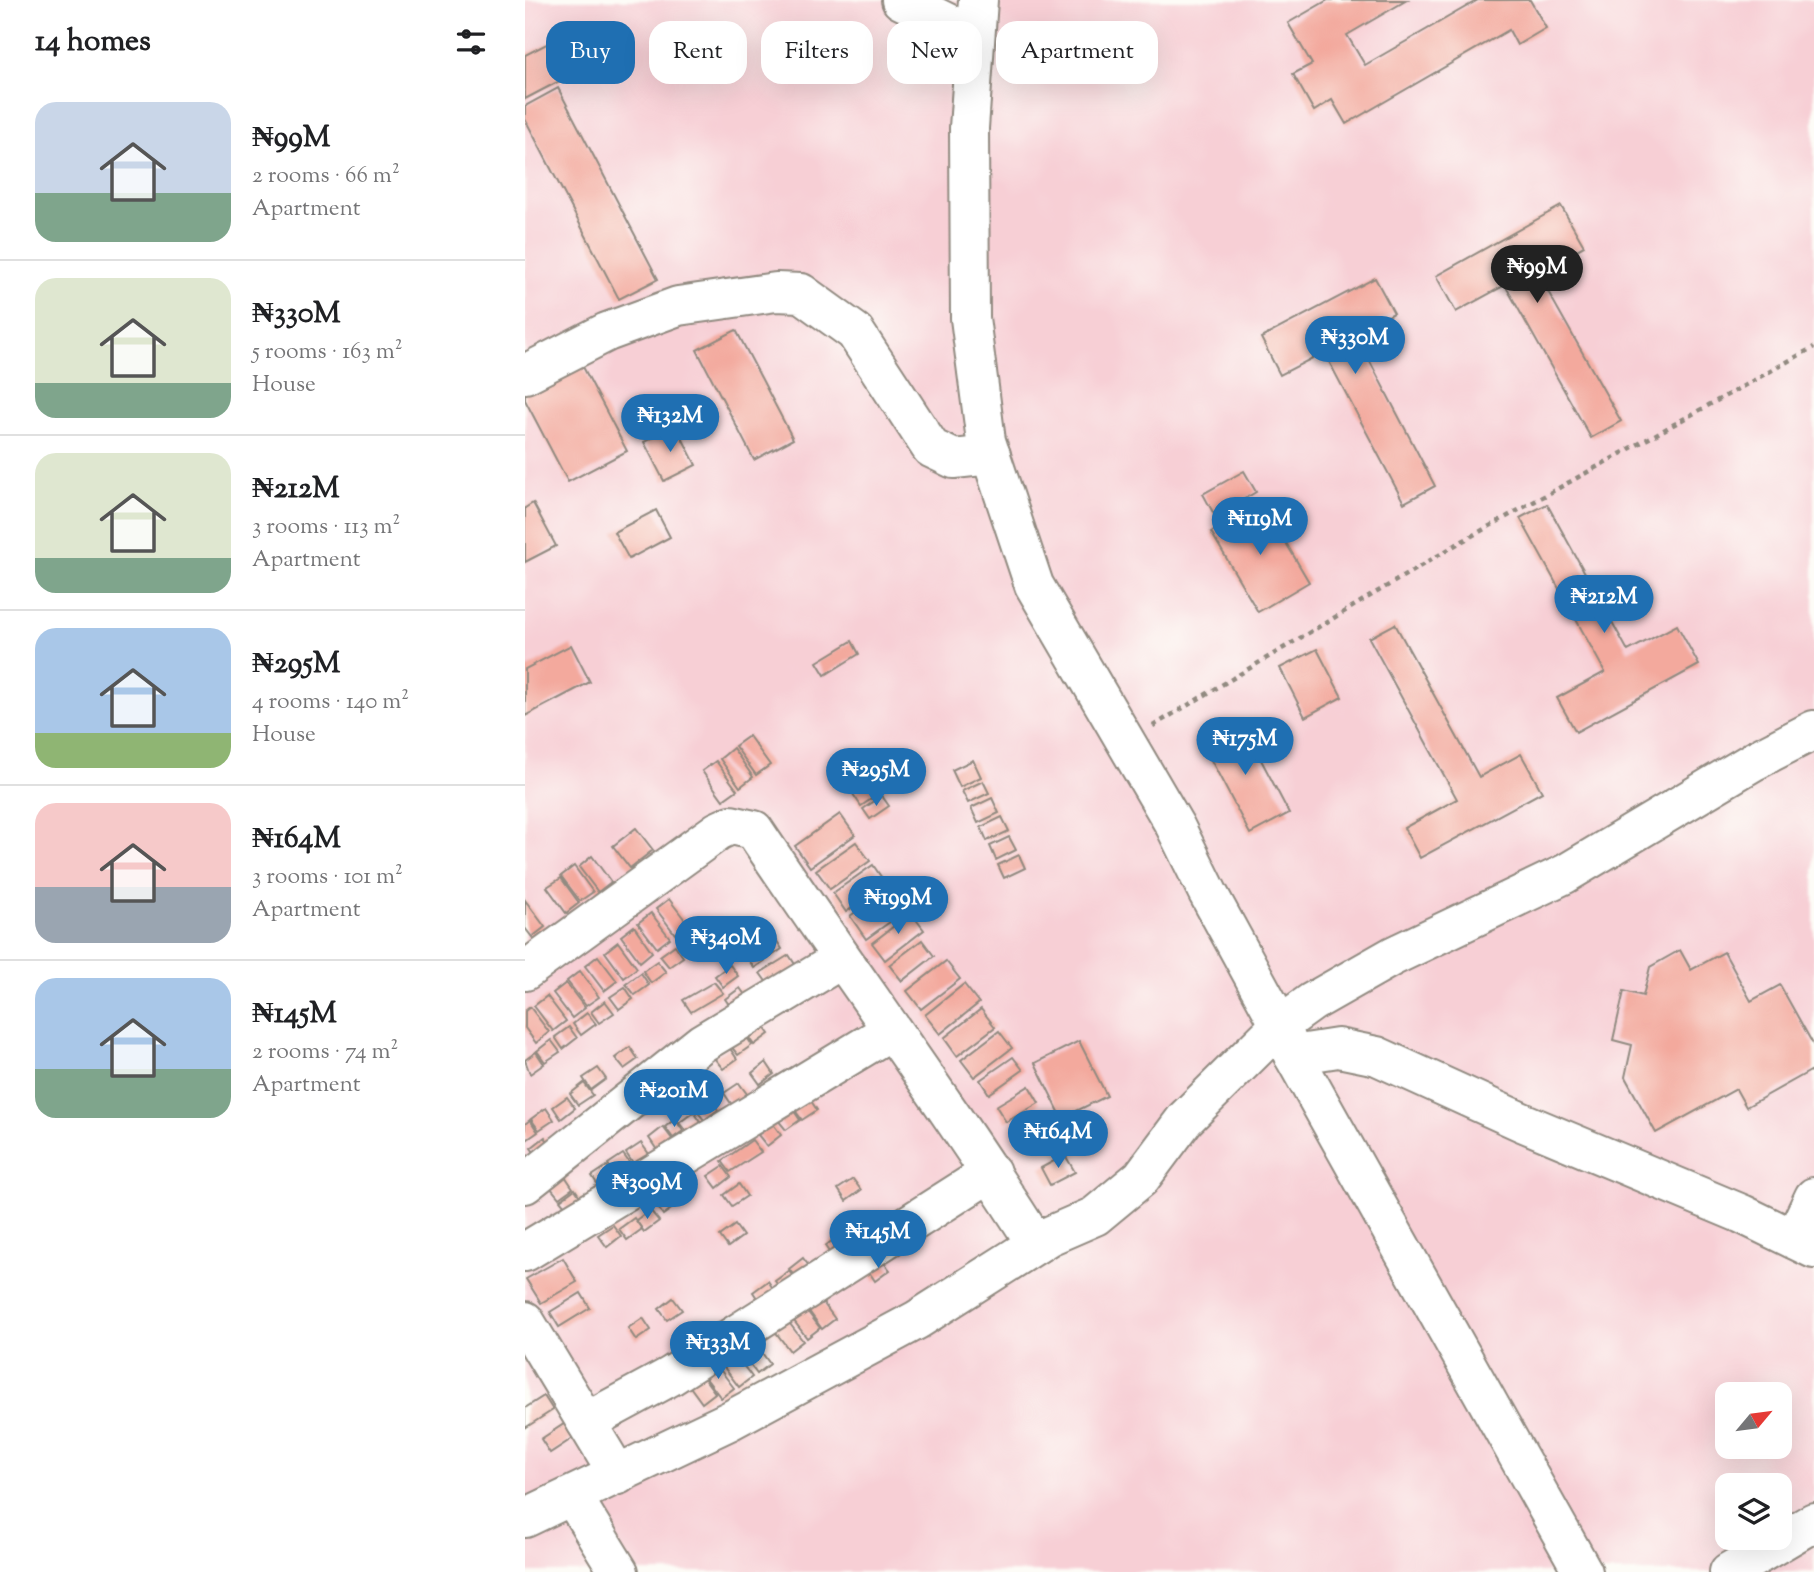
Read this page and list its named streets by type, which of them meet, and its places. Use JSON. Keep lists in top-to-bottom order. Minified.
{"north":"top right","page":{"heading":"14 homes","chip":["Buy","Rent","Filters","New","Apartment"],"list":[{"name":"₦99M","note":"2 rooms · 66 m² · Apartment"},{"name":"₦330M","note":"5 rooms · 163 m² · House"},{"name":"₦212M","note":"3 rooms · 113 m² · Apartment"},{"name":"₦295M","note":"4 rooms · 140 m² · House"},{"name":"₦164M","note":"3 rooms · 101 m² · Apartment"},{"name":"₦145M","note":"2 rooms · 74 m² · Apartment"}],"price":["₦99M","₦330M","₦132M","₦119M","₦212M","₦175M","₦295M","₦199M","₦340M","₦201M","₦164M","₦309M","₦145M","₦133M"]}}
